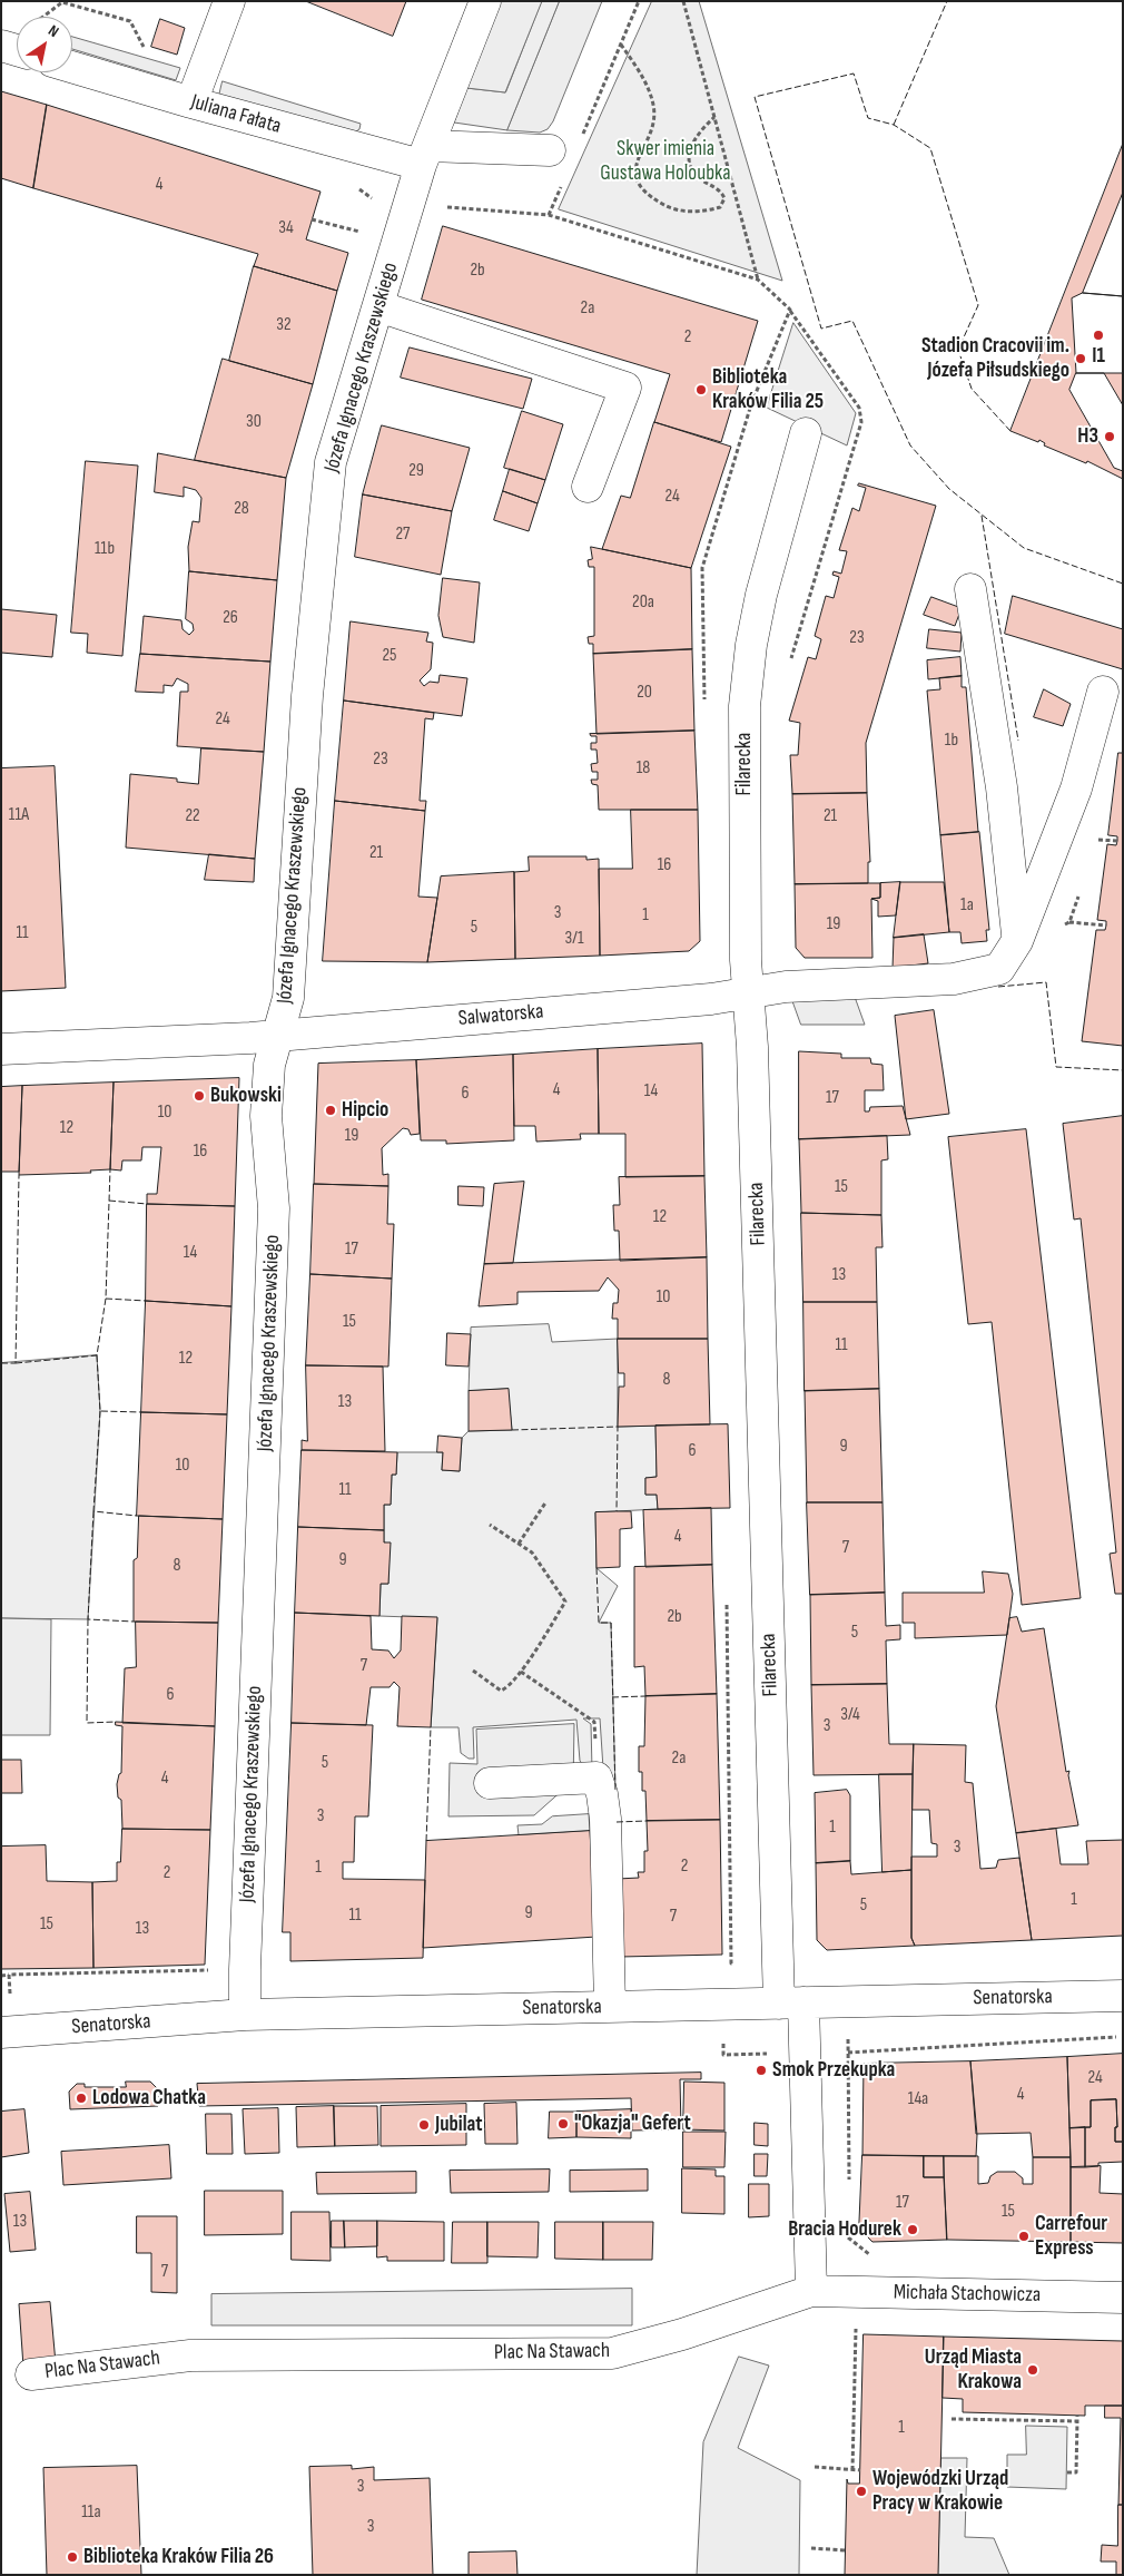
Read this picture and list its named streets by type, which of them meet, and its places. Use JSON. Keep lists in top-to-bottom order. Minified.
{"streets":{"street":["Juliana Fałata","Józefa Ignacego Kraszewskiego","Filarecka","Salwatorska","Senatorska","Michała Stachowicza","Plac Na Stawach"]},"crossings":[["Juliana Fałata","Józefa Ignacego Kraszewskiego"],["Józefa Ignacego Kraszewskiego","Salwatorska"],["Józefa Ignacego Kraszewskiego","Senatorska"],["Filarecka","Salwatorska"],["Filarecka","Senatorska"],["Michała Stachowicza","Plac Na Stawach"]],"parks":["Skwer imienia Gustawa Holoubka"],"places":["I1","Stadion Cracovii im. Józefa Piłsudskiego","Biblioteka Kraków Filia 25","H3","Bukowski","Hipcio","Smok Przekupka","Lodowa Chatka","\"Okazja\" Gefert","Jubilat","Bracia Hodurek","Carrefour Express","Urząd Miasta Krakowa","Wojewódzki Urząd Pracy w Krakowie","Biblioteka Kraków Filia 26"],"house_numbers":["4","34","2b","2a","32","2","30","29","24","28","27","11b","20a","26","23","25","20","24","1b","23","18","11A","22","21","21","16","1a","3","1","19","5","11","3/1","4","14","6","17","10","12","19","16","15","12","17","14","13","10","15","11","12","8","13","9","6","10","11","4","7","9","8","2b","5","7","6","3/4","3","2a","5","4","3","1","3","2","1","2","1","5","9","11","7","15","13","24","4","14a","17","15","13","7","1","3","11a","3"],"north":"top right"}
